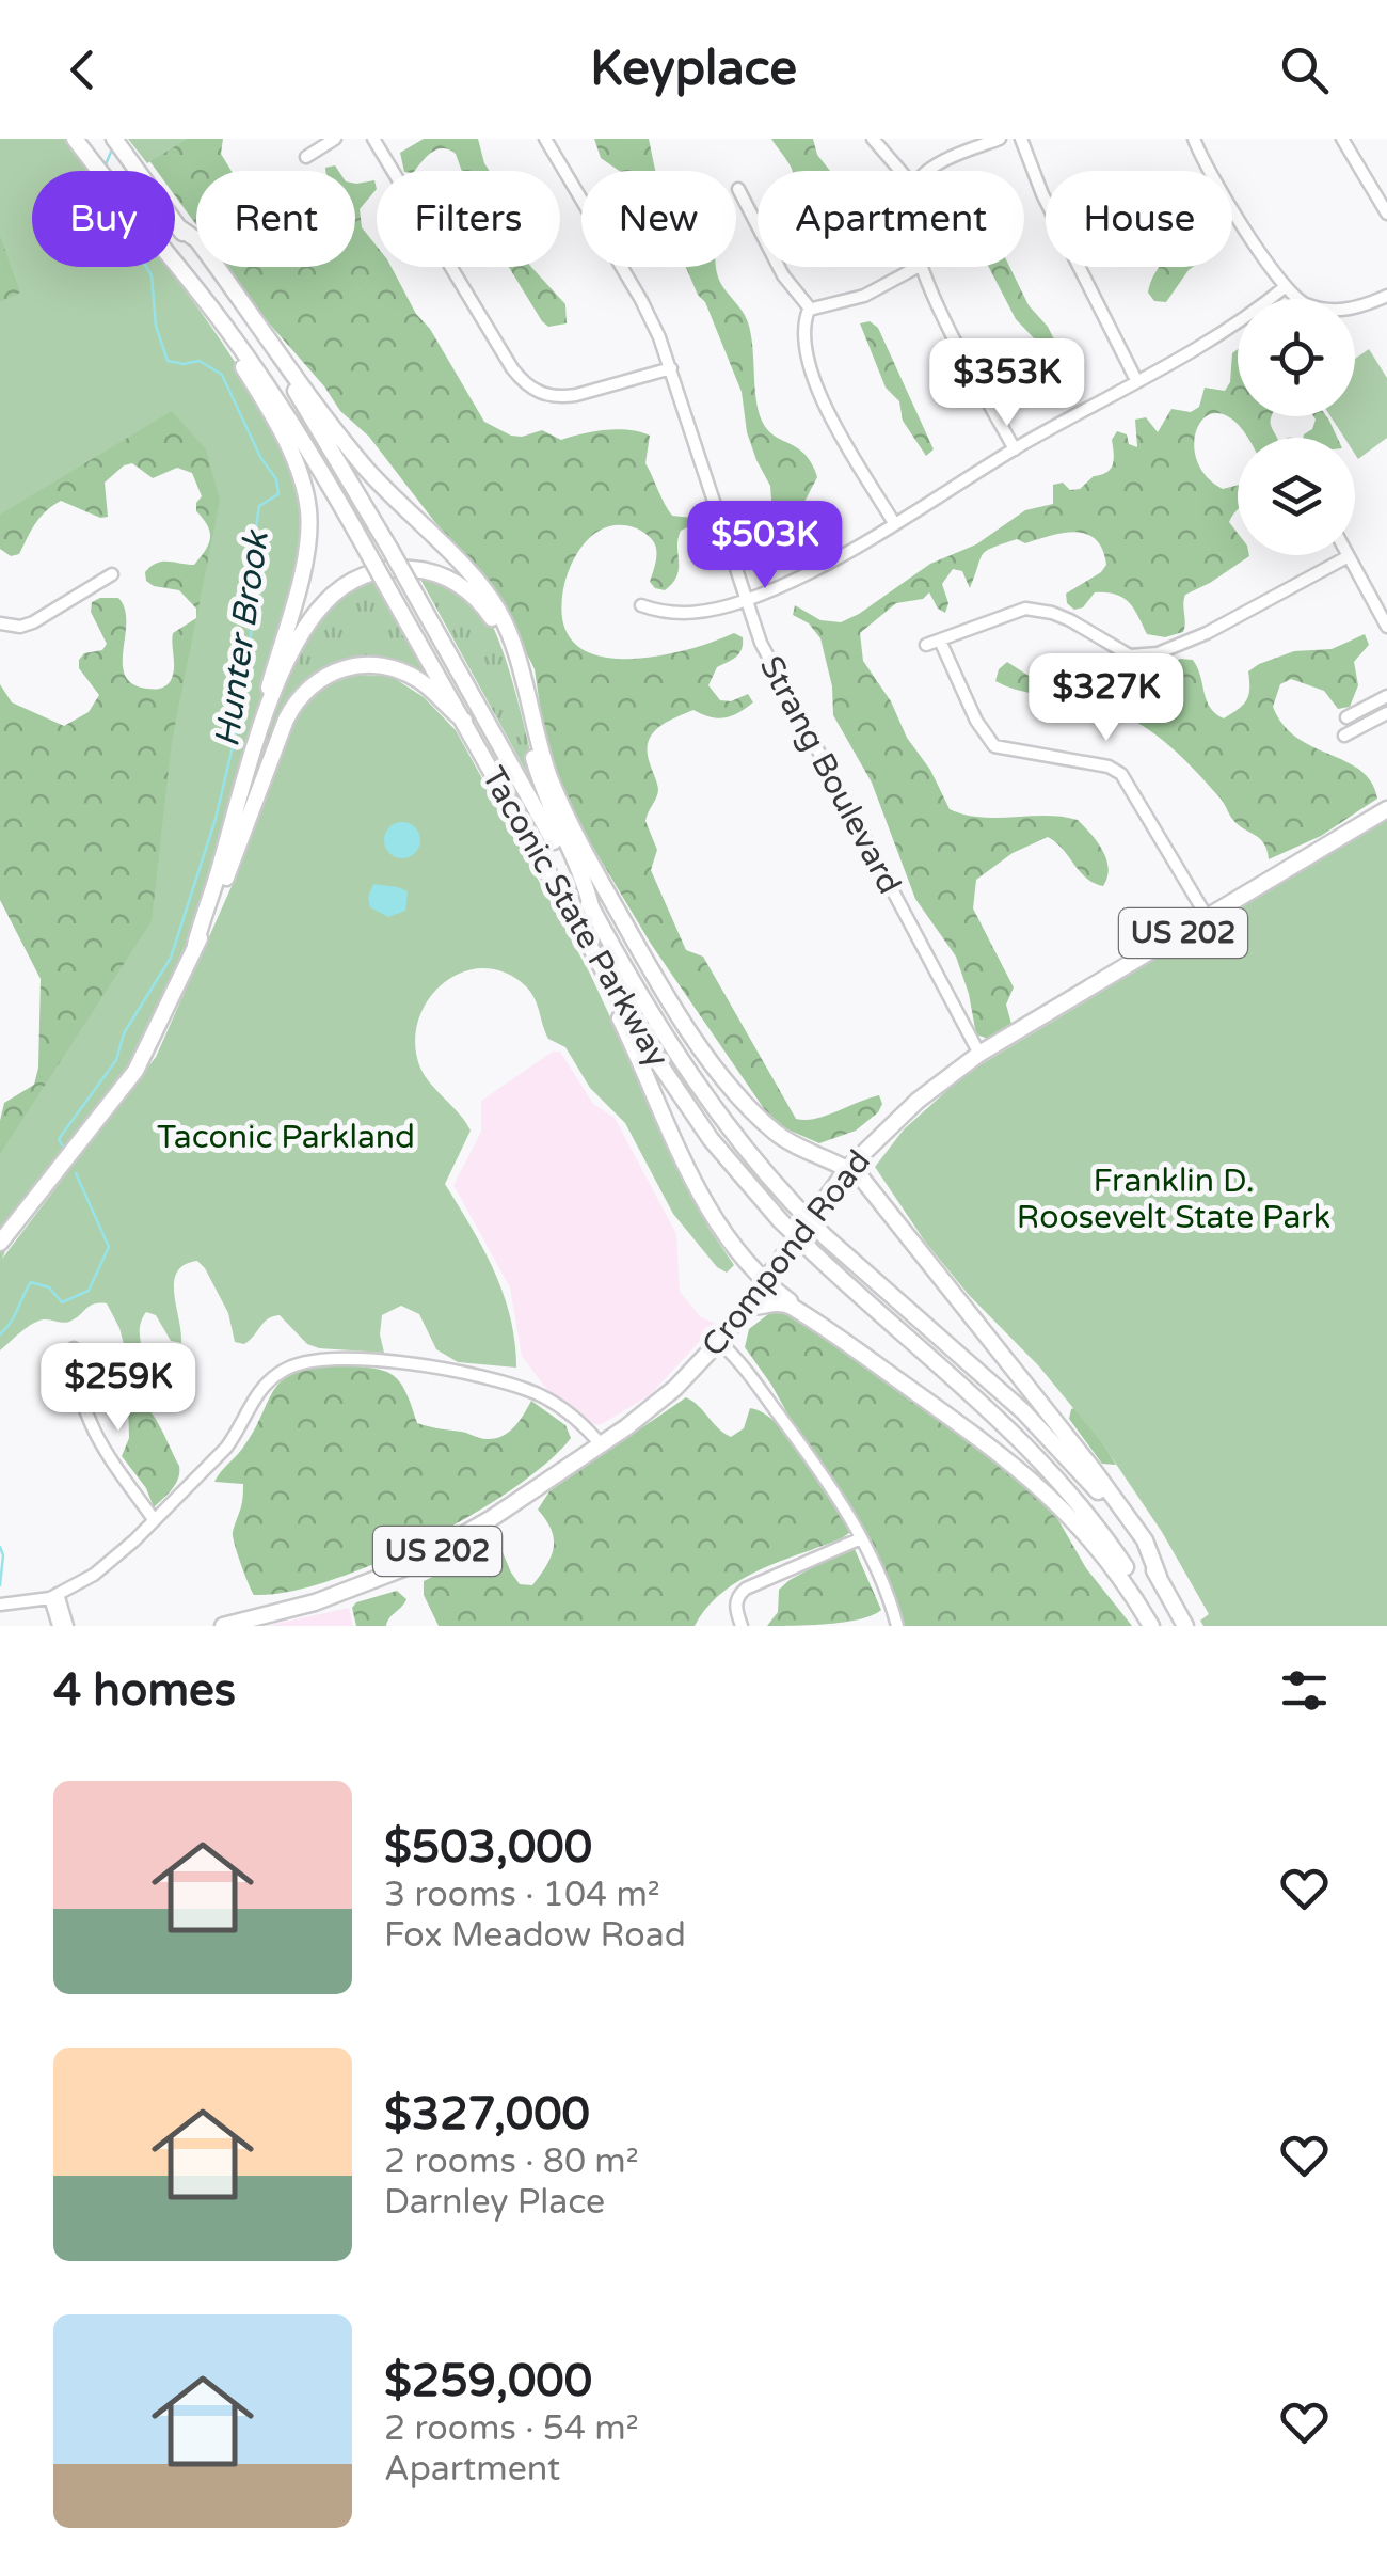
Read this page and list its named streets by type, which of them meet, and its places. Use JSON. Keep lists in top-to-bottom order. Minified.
{"streets":{"highway":["Taconic State Parkway","US 202","Crompond Road"],"street":["Strang Boulevard"]},"crossings":[["Strang Boulevard","Crompond Road"]],"water":["Hunter Brook"],"parks":["Taconic Parkland","Franklin D. Roosevelt State Park"],"page":{"header":"Keyplace","chip":["Buy","Rent","Filters","New","Apartment","House"],"price":["$353K","$503K","$327K","$259K"],"heading":"4 homes","list":[{"name":"$503,000","note":"3 rooms · 104 m² · Fox Meadow Road"},{"name":"$327,000","note":"2 rooms · 80 m² · Darnley Place"},{"name":"$259,000","note":"2 rooms · 54 m² · Apartment"}]}}
